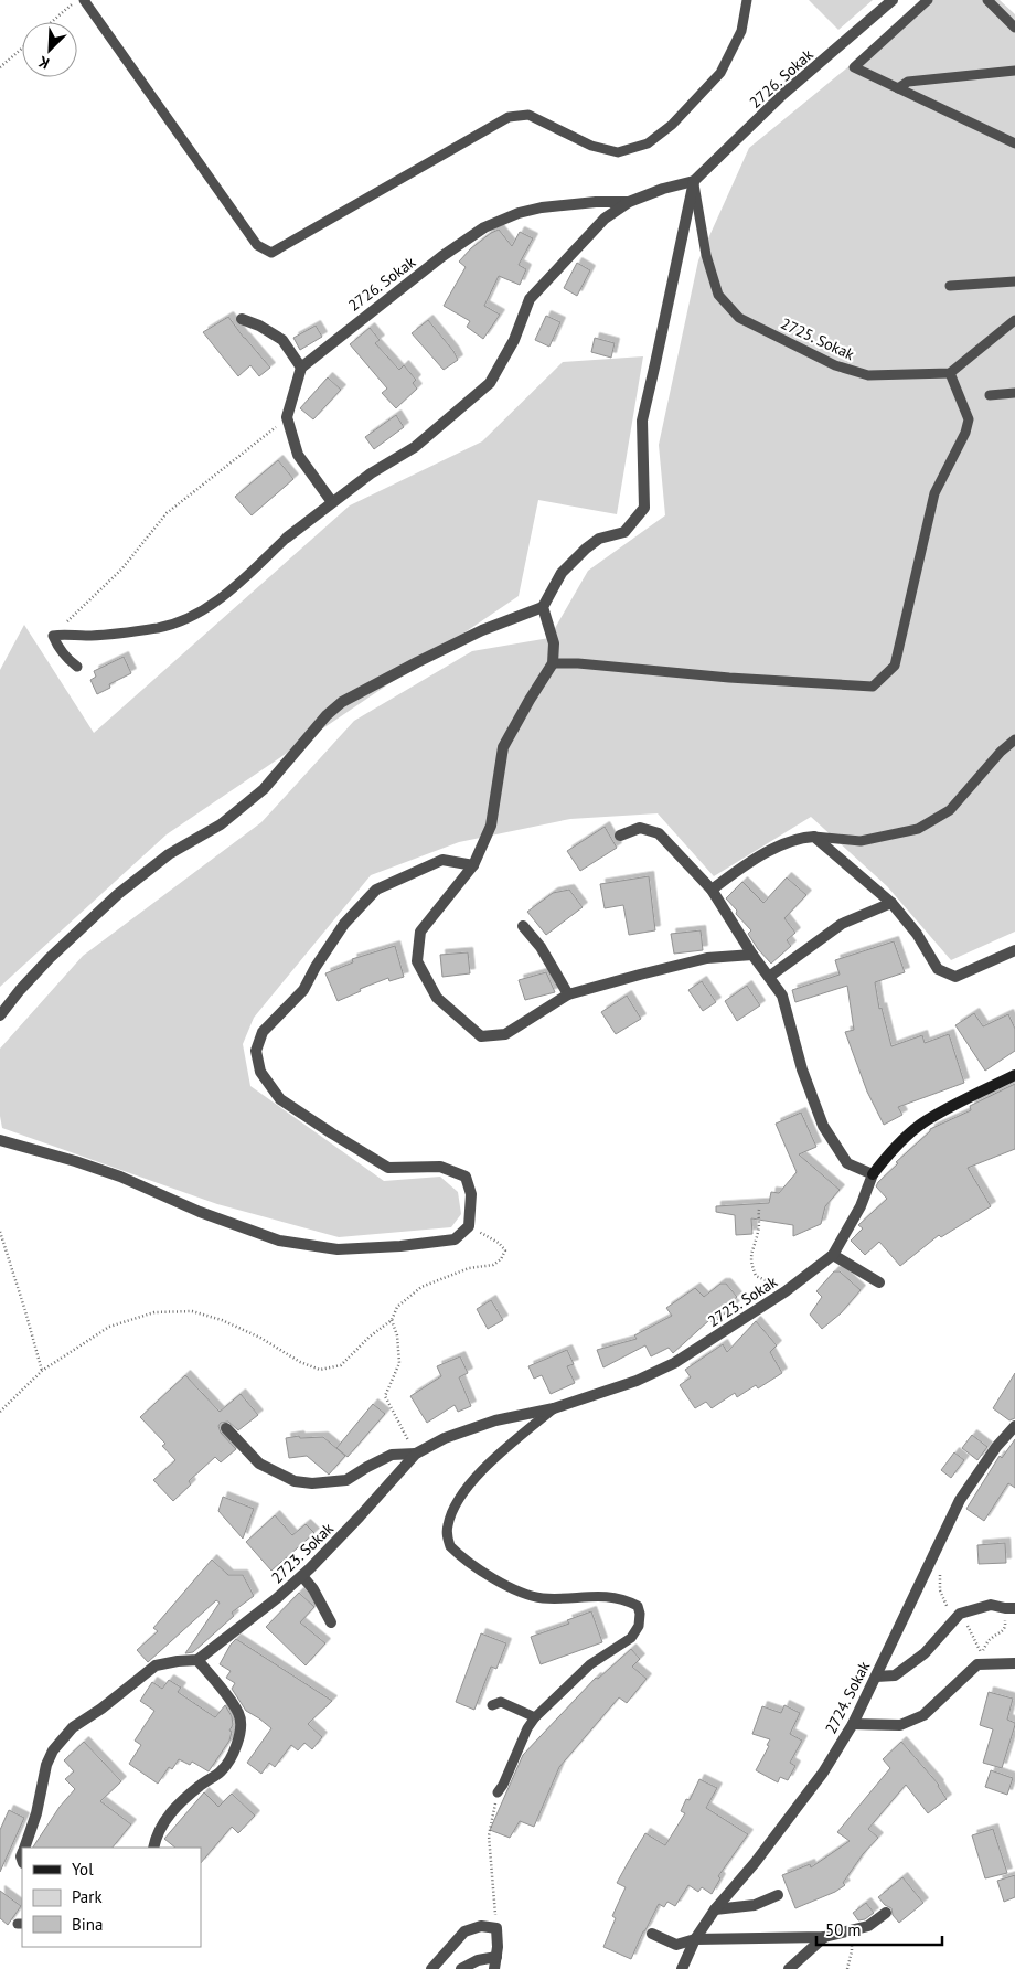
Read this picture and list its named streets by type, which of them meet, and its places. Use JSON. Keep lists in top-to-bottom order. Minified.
{"streets":{"street":["2726. Sokak","2723. Sokak","2724. Sokak"],"lane":["2725. Sokak"]},"crossings":[["2726. Sokak","2725. Sokak"]],"legend":["Yol","Park","Bina"],"scale_bar":"50 m","north":"bottom left"}
